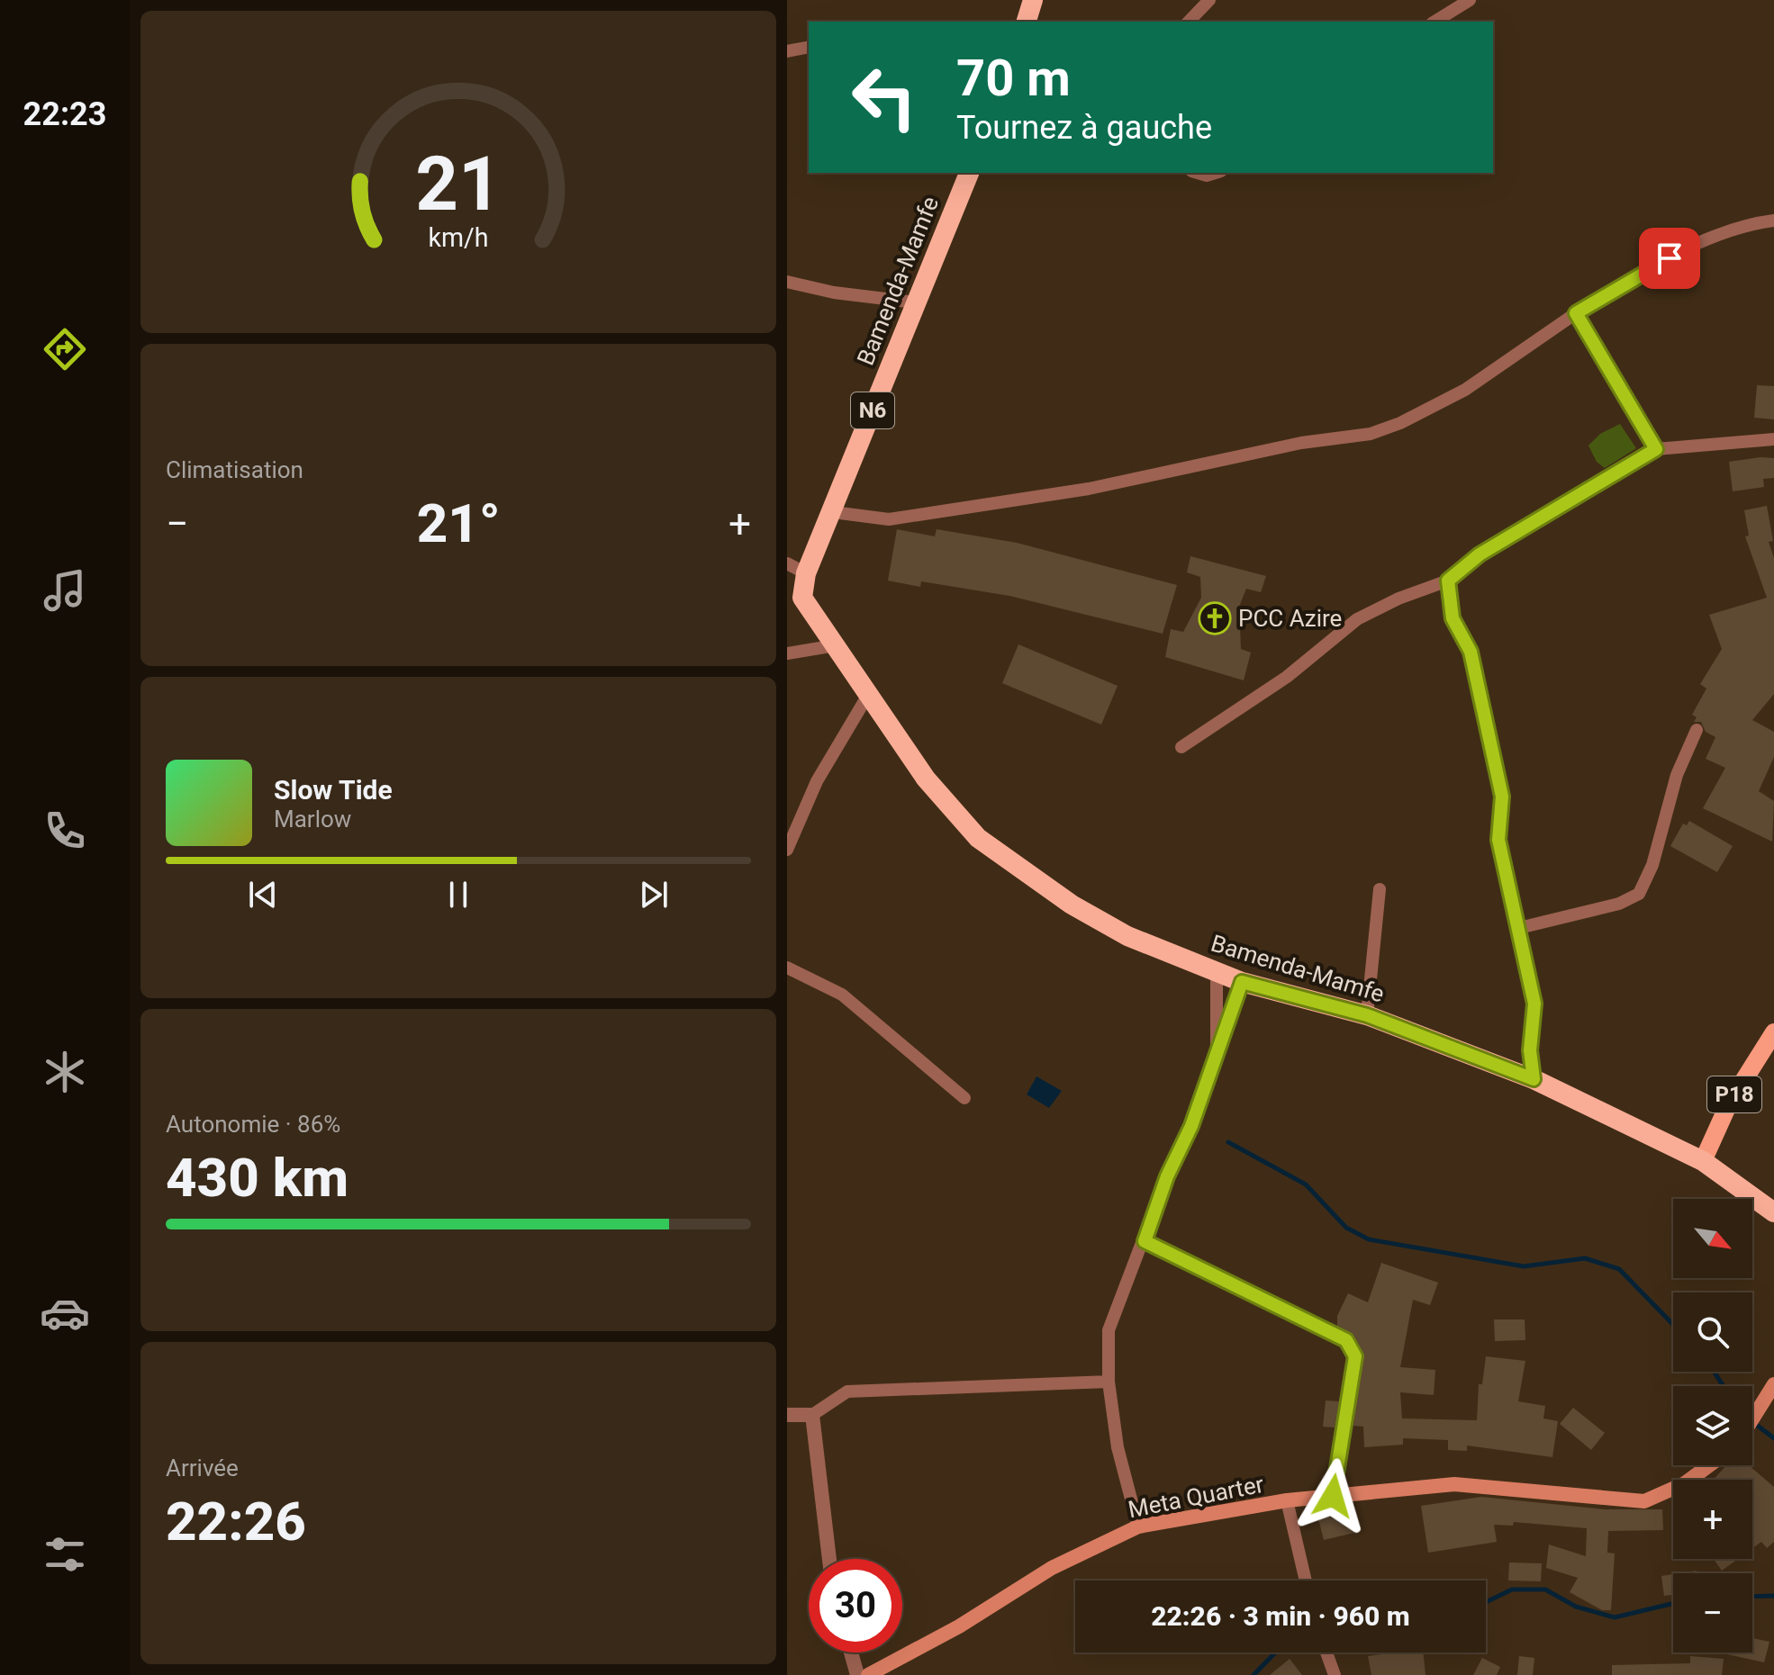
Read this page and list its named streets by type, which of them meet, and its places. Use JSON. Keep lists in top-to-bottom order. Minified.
{"streets":{"highway":["Bamenda-Mamfe","N6"],"main road":["P18","Meta Quarter"]},"crossings":[["Bamenda-Mamfe","P18"]],"places":{"church":["PCC Azire"]},"north":"bottom right","page":{"tabs":"22:23","turn":["70 m","Tournez à gauche"],"tile":["Climatisation",["Autonomie · 86%","430 km"],["Arrivée","22:26"]],"heat":["−","21°","+"],"song":["Slow Tide","Marlow"],"map_buttons":["+","−"],"limit":"30","trip":"22:26 · 3 min · 960 m","gauge":["21","km/h"]}}
